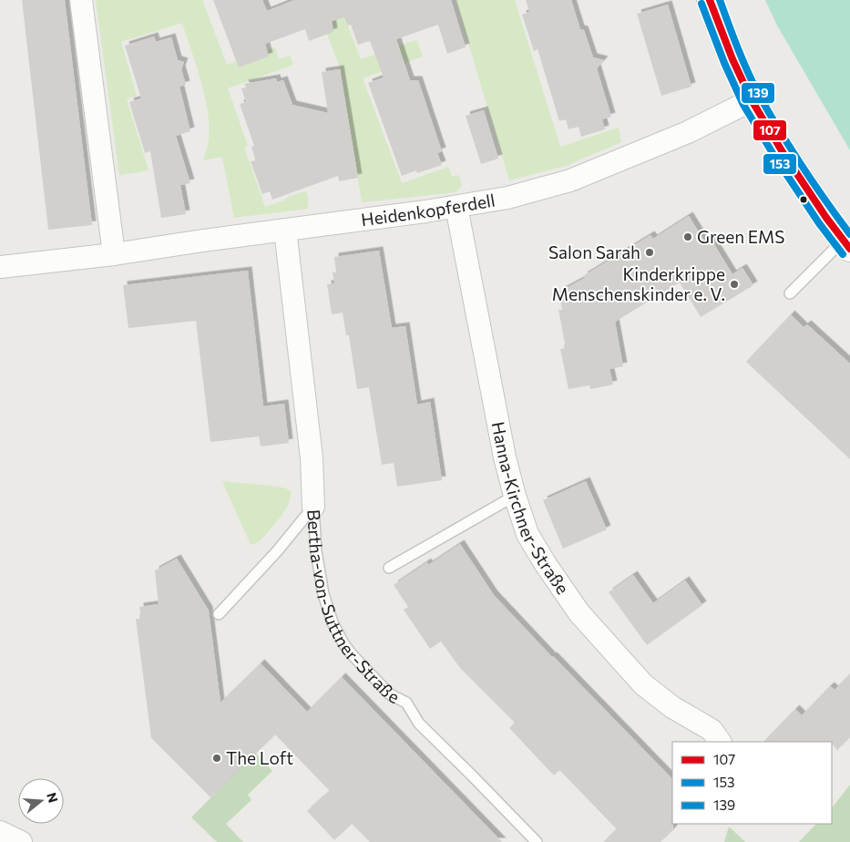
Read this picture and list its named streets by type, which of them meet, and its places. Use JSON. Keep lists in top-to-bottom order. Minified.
{"streets":{"street":["Heidenkopferdell","Hanna-Kirchner-Straße","Bertha-von-Suttner-Straße"]},"crossings":[["Heidenkopferdell","Hanna-Kirchner-Straße"],["Heidenkopferdell","Bertha-von-Suttner-Straße"]],"places":["Green EMS","Salon Sarah","Kinderkrippe Menschenskinder e. V.","The Loft"],"lines":["transit line 107","transit line 139","transit line 153"],"legend":["107","153","139"],"north":"right"}
